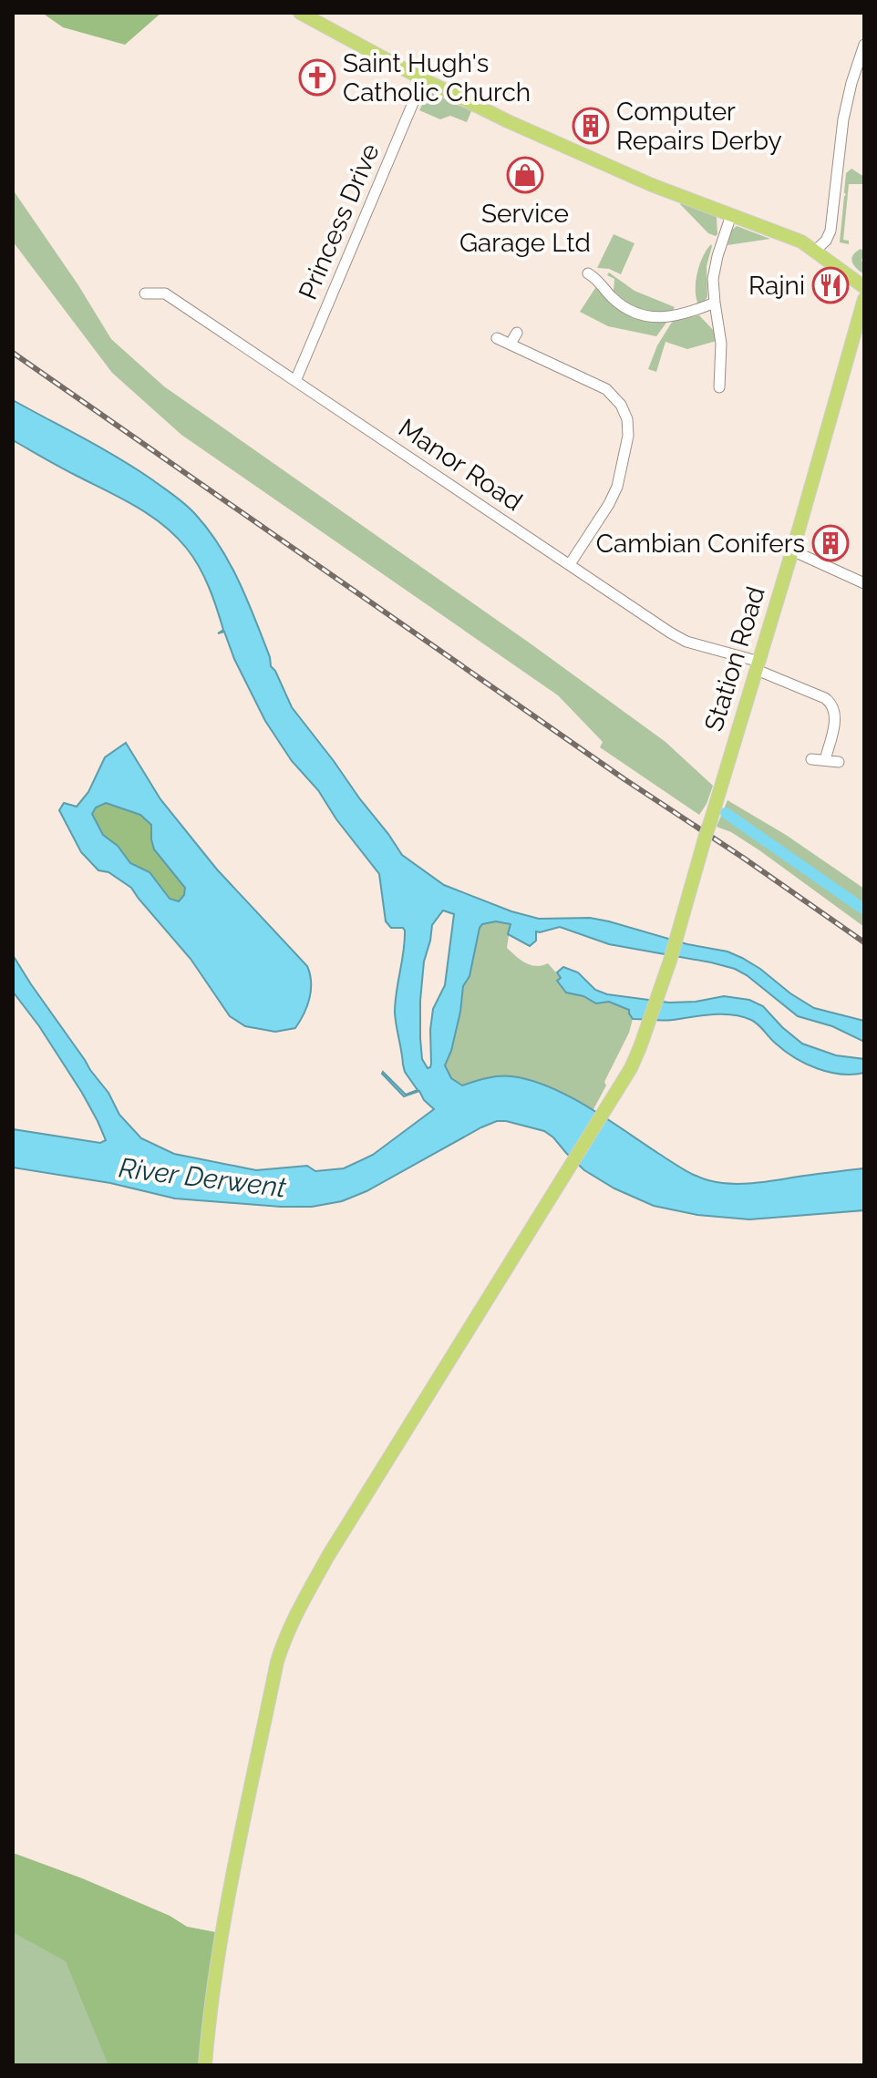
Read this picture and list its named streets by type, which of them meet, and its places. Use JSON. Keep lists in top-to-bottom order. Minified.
{"streets":{"main road":["Station Road"],"street":["Princess Drive","Manor Road"]},"crossings":[["Princess Drive","Manor Road"],["Manor Road","Station Road"]],"water":["River Derwent"],"places":{"church":["Saint Hugh's Catholic Church"],"building":["Computer Repairs Derby","Cambian Conifers"],"shop":["Service Garage Ltd"],"restaurant":["Rajni"]}}
